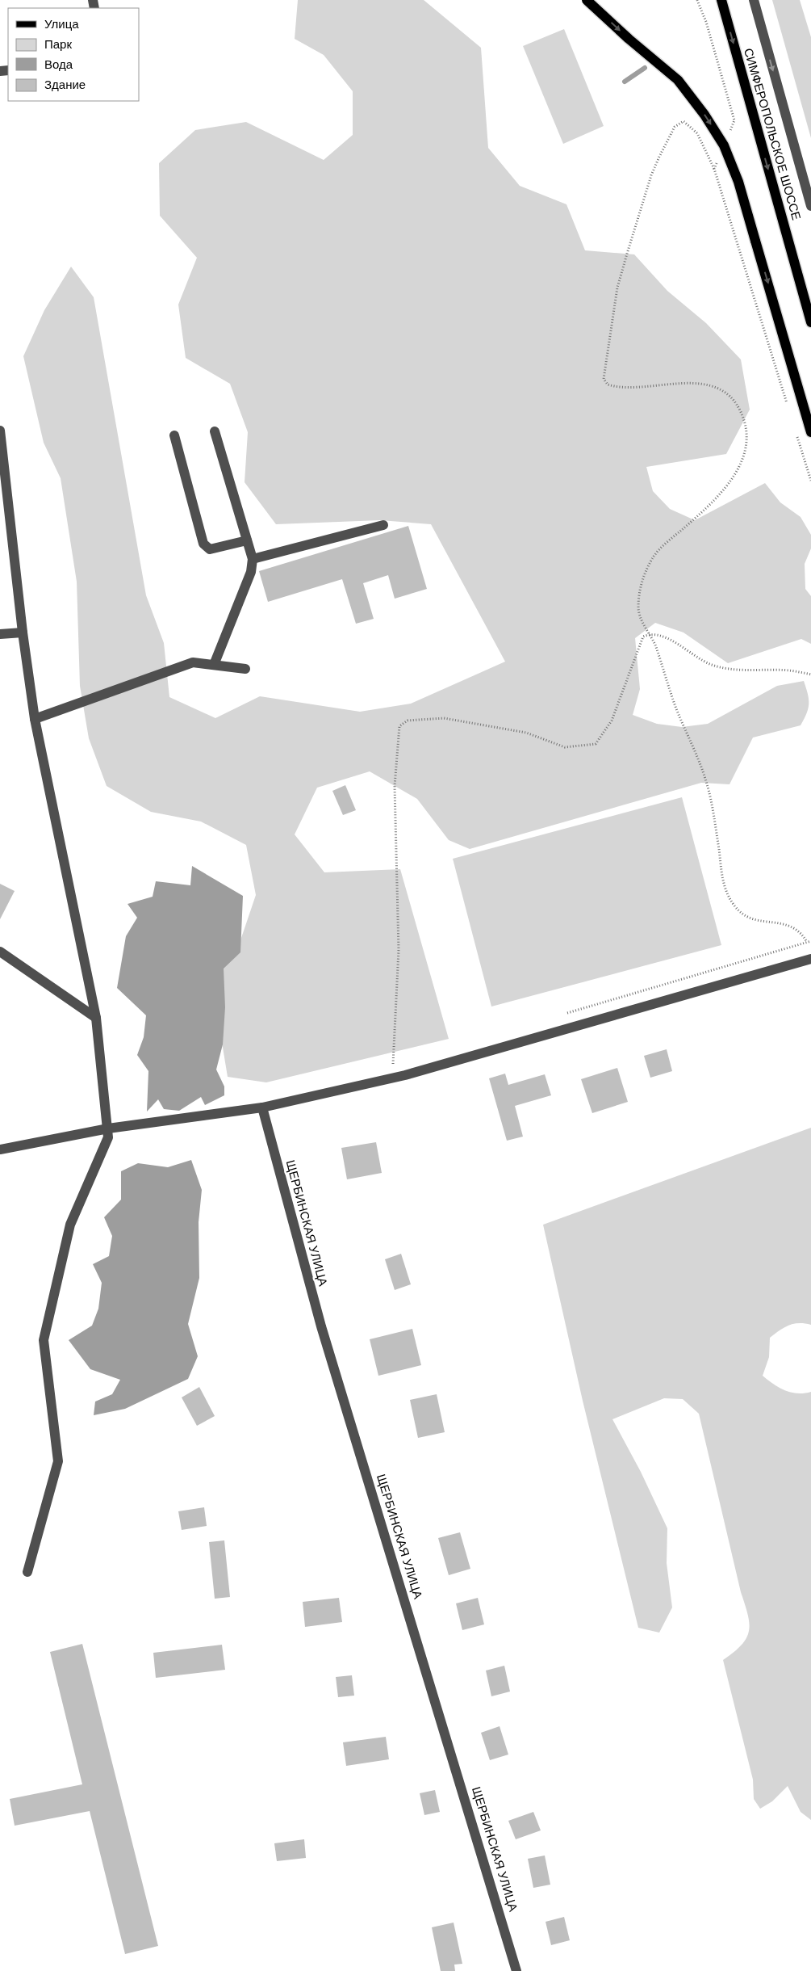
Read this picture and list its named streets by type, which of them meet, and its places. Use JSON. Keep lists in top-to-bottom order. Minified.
{"streets":{"main road":["СИМФЕРОПОЛЬСКОЕ ШОССЕ"],"street":["ЩЕРБИНСКАЯ УЛИЦА"]},"legend":["Улица","Парк","Вода","Здание"]}
